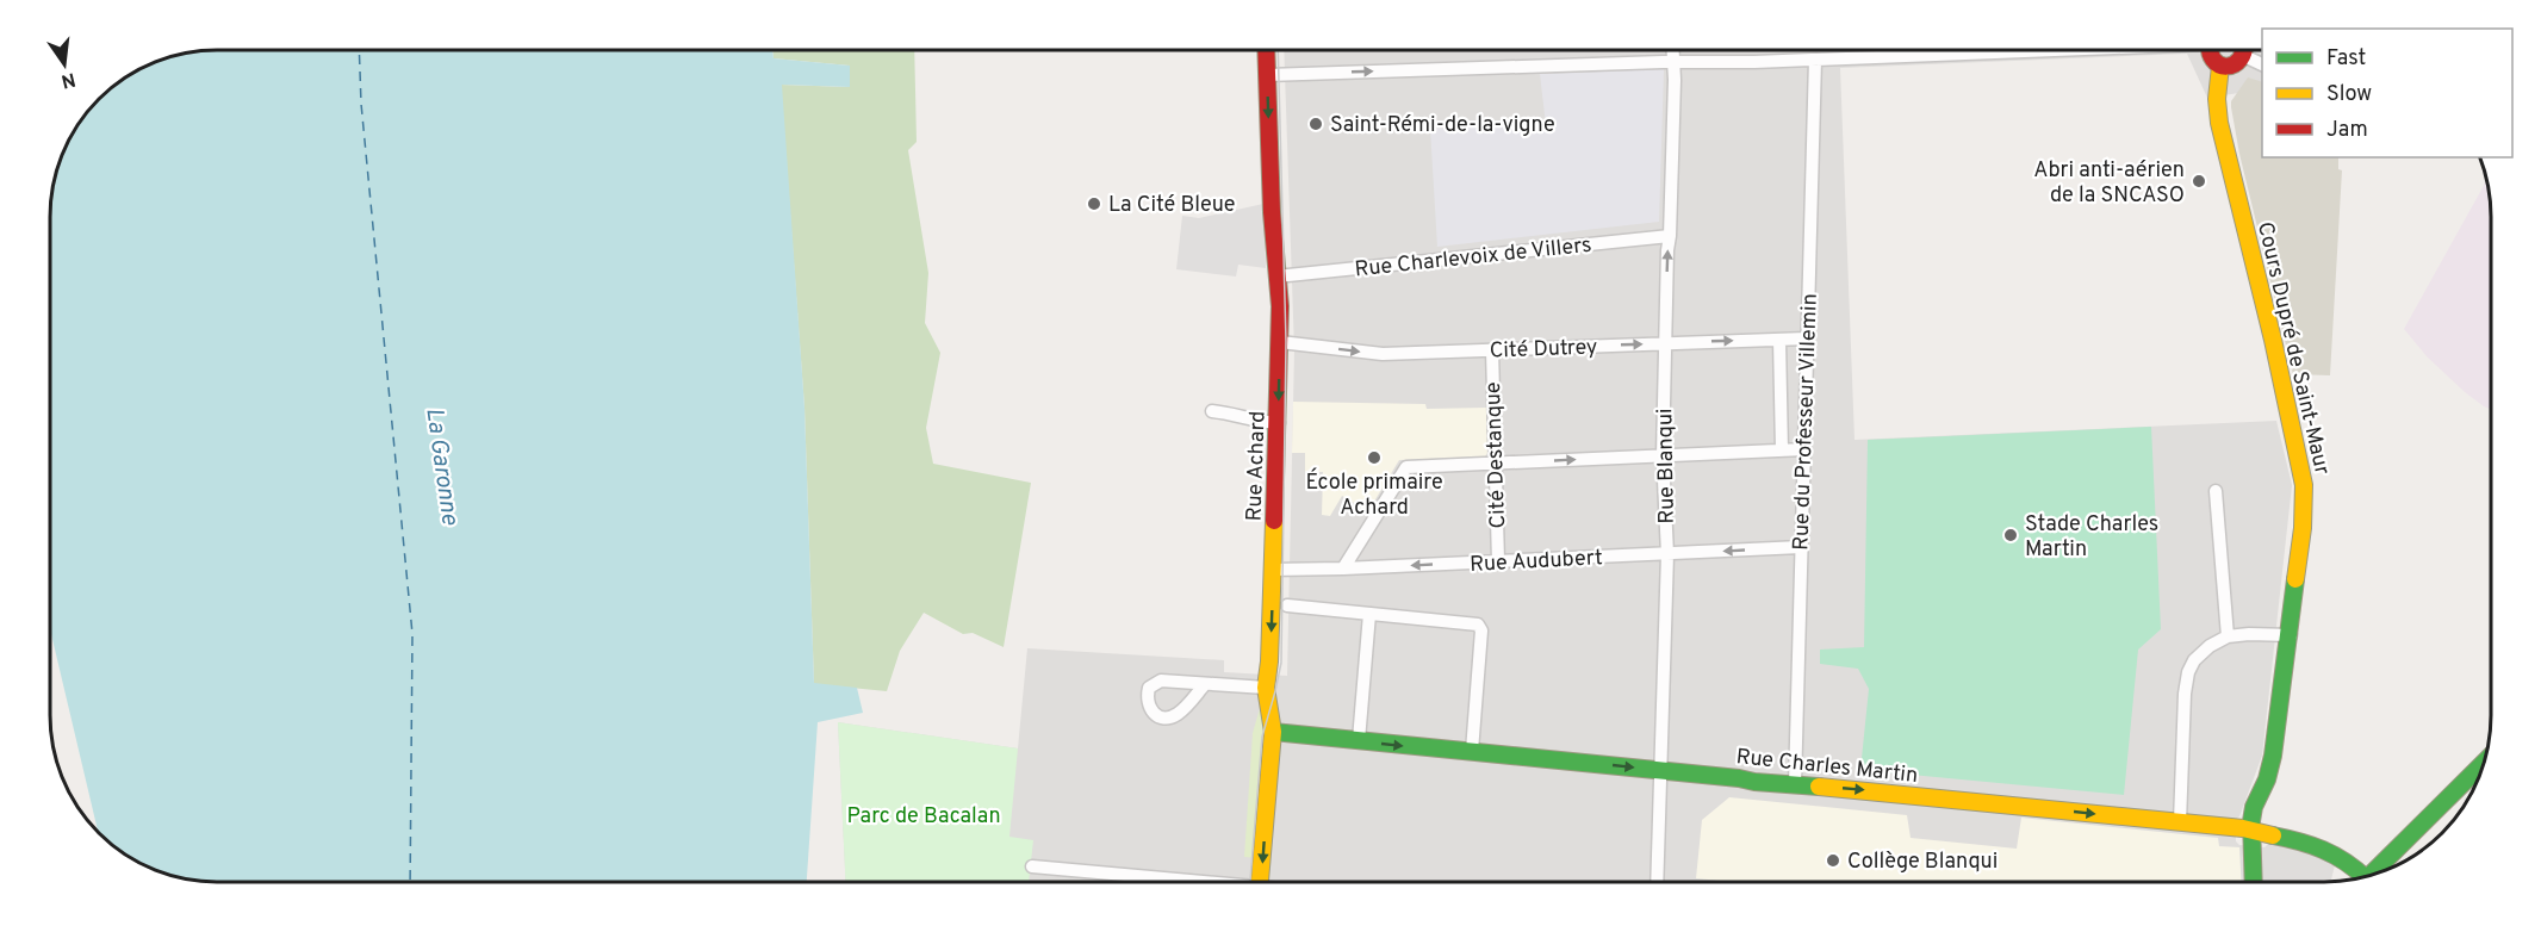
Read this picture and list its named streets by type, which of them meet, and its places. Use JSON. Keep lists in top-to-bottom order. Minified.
{"streets":{"street":["Rue Charlevoix de Villers","Cité Dutrey","Cours Dupré de Saint-Maur","Rue du Professeur Villemin","Cité Destanque","Rue Achard","Rue Blanqui","Rue Audubert","Rue Charles Martin"]},"crossings":[["Rue Charlevoix de Villers","Rue Achard"],["Rue Charlevoix de Villers","Rue Blanqui"],["Cité Dutrey","Rue du Professeur Villemin"],["Cité Dutrey","Cité Destanque"],["Cité Dutrey","Rue Achard"],["Cité Dutrey","Rue Blanqui"],["Cours Dupré de Saint-Maur","Rue Charles Martin"],["Rue du Professeur Villemin","Rue Audubert"],["Rue du Professeur Villemin","Rue Charles Martin"],["Cité Destanque","Rue Audubert"],["Rue Achard","Rue Audubert"],["Rue Achard","Rue Charles Martin"],["Rue Blanqui","Rue Audubert"],["Rue Blanqui","Rue Charles Martin"]],"one_way":["Rue Achard","Rue Charles Martin"],"water":["La Garonne"],"parks":["Parc de Bacalan"],"places":["Saint-Rémi-de-la-vigne","Abri anti-aérien de la SNCASO","La Cité Bleue","École primaire Achard","Stade Charles Martin","Collège Blanqui"],"legend":["Fast","Slow","Jam"],"north":"bottom"}
